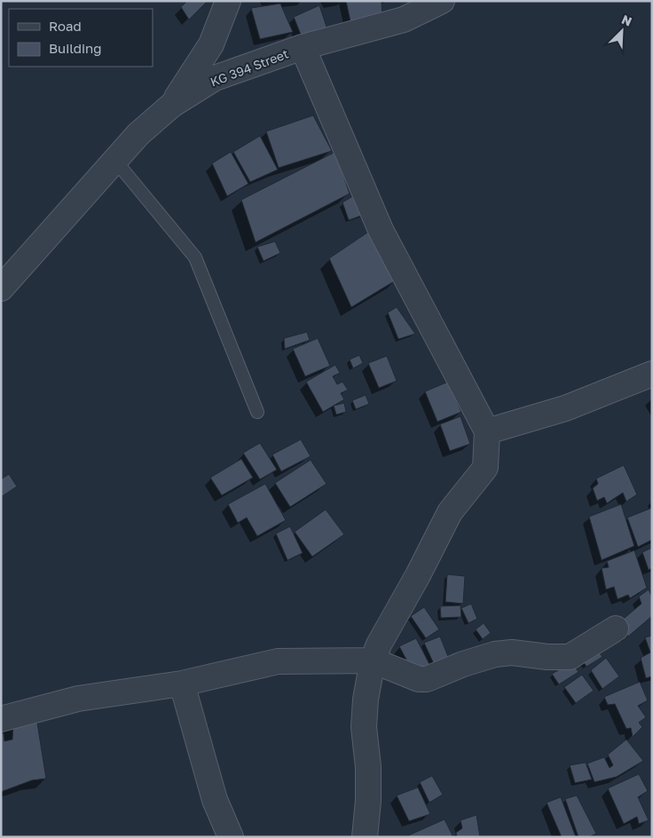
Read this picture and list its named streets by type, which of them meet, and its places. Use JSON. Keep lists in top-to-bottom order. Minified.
{"streets":{"street":["KG 394 Street"]},"legend":["Road","Building"],"north":"top right"}
